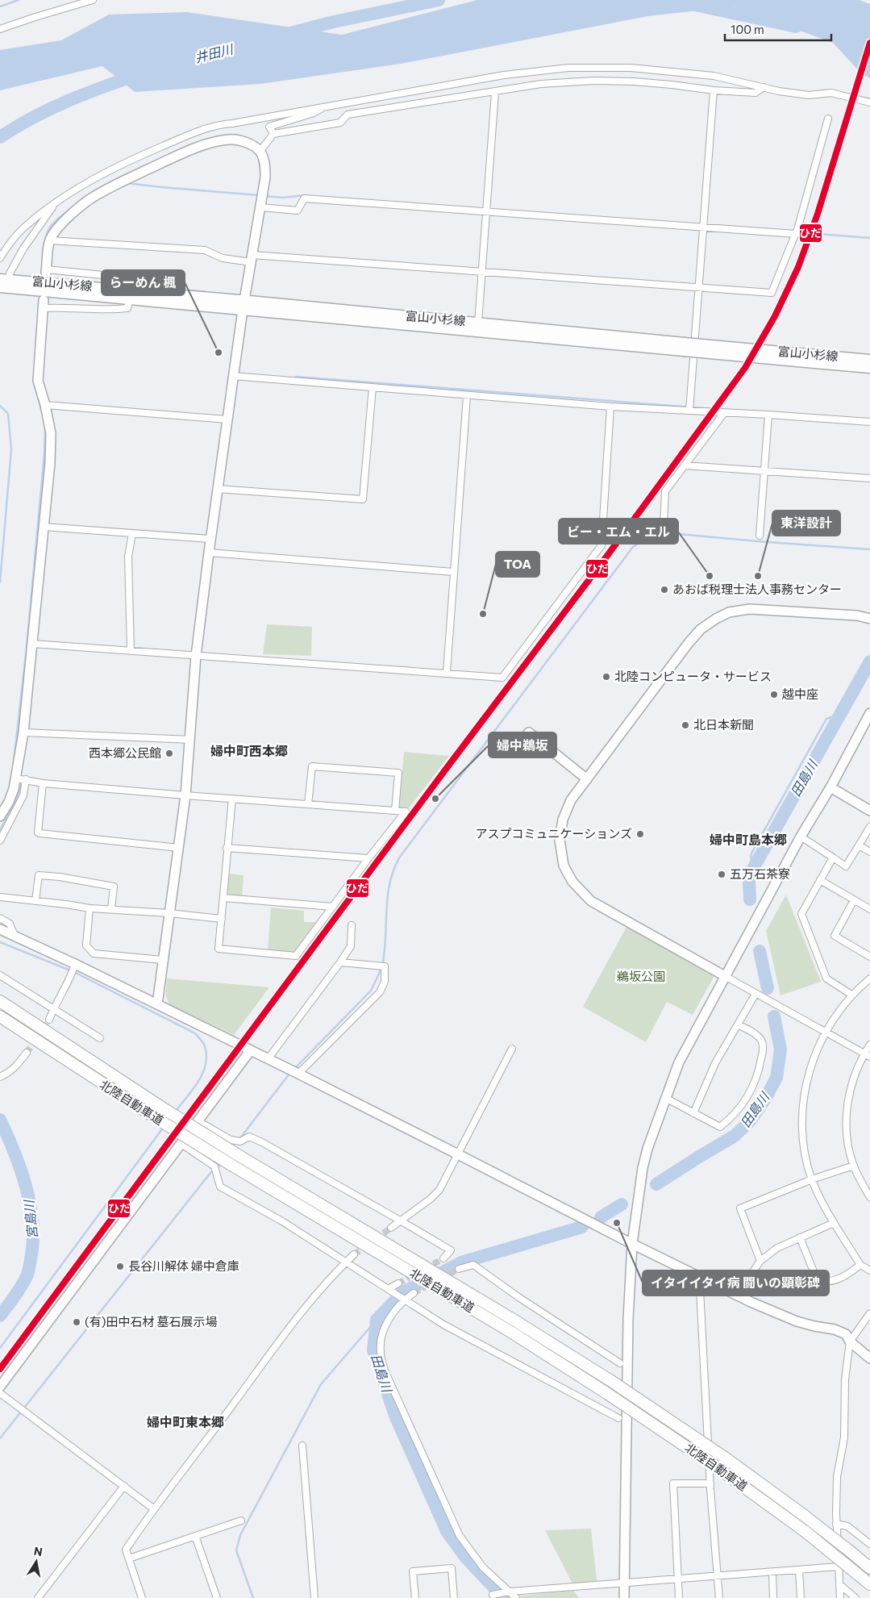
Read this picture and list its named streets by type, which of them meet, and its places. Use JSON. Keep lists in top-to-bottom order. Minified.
{"streets":{"highway":["北陸自動車道"],"main road":["富山小杉線"]},"districts":["婦中町西本郷","婦中町島本郷","婦中町東本郷"],"water":["井田川","田島川","宮島川"],"parks":["鵜坂公園"],"places":["らーめん 楓","ビー・エム・エル","東洋設計","あおば税理士法人事務センター","TOA","北陸コンピュータ・サービス","越中座","北日本新聞","西本郷公民館","婦中鵜坂","アスプコミュニケーションズ","五万石茶寮","イタイイタイ病 闘いの顕彰碑","長谷川解体 婦中倉庫","(有)田中石材 墓石展示場"],"lines":["transit line ひだ"],"scale_bar":"100 m","north":"top"}
